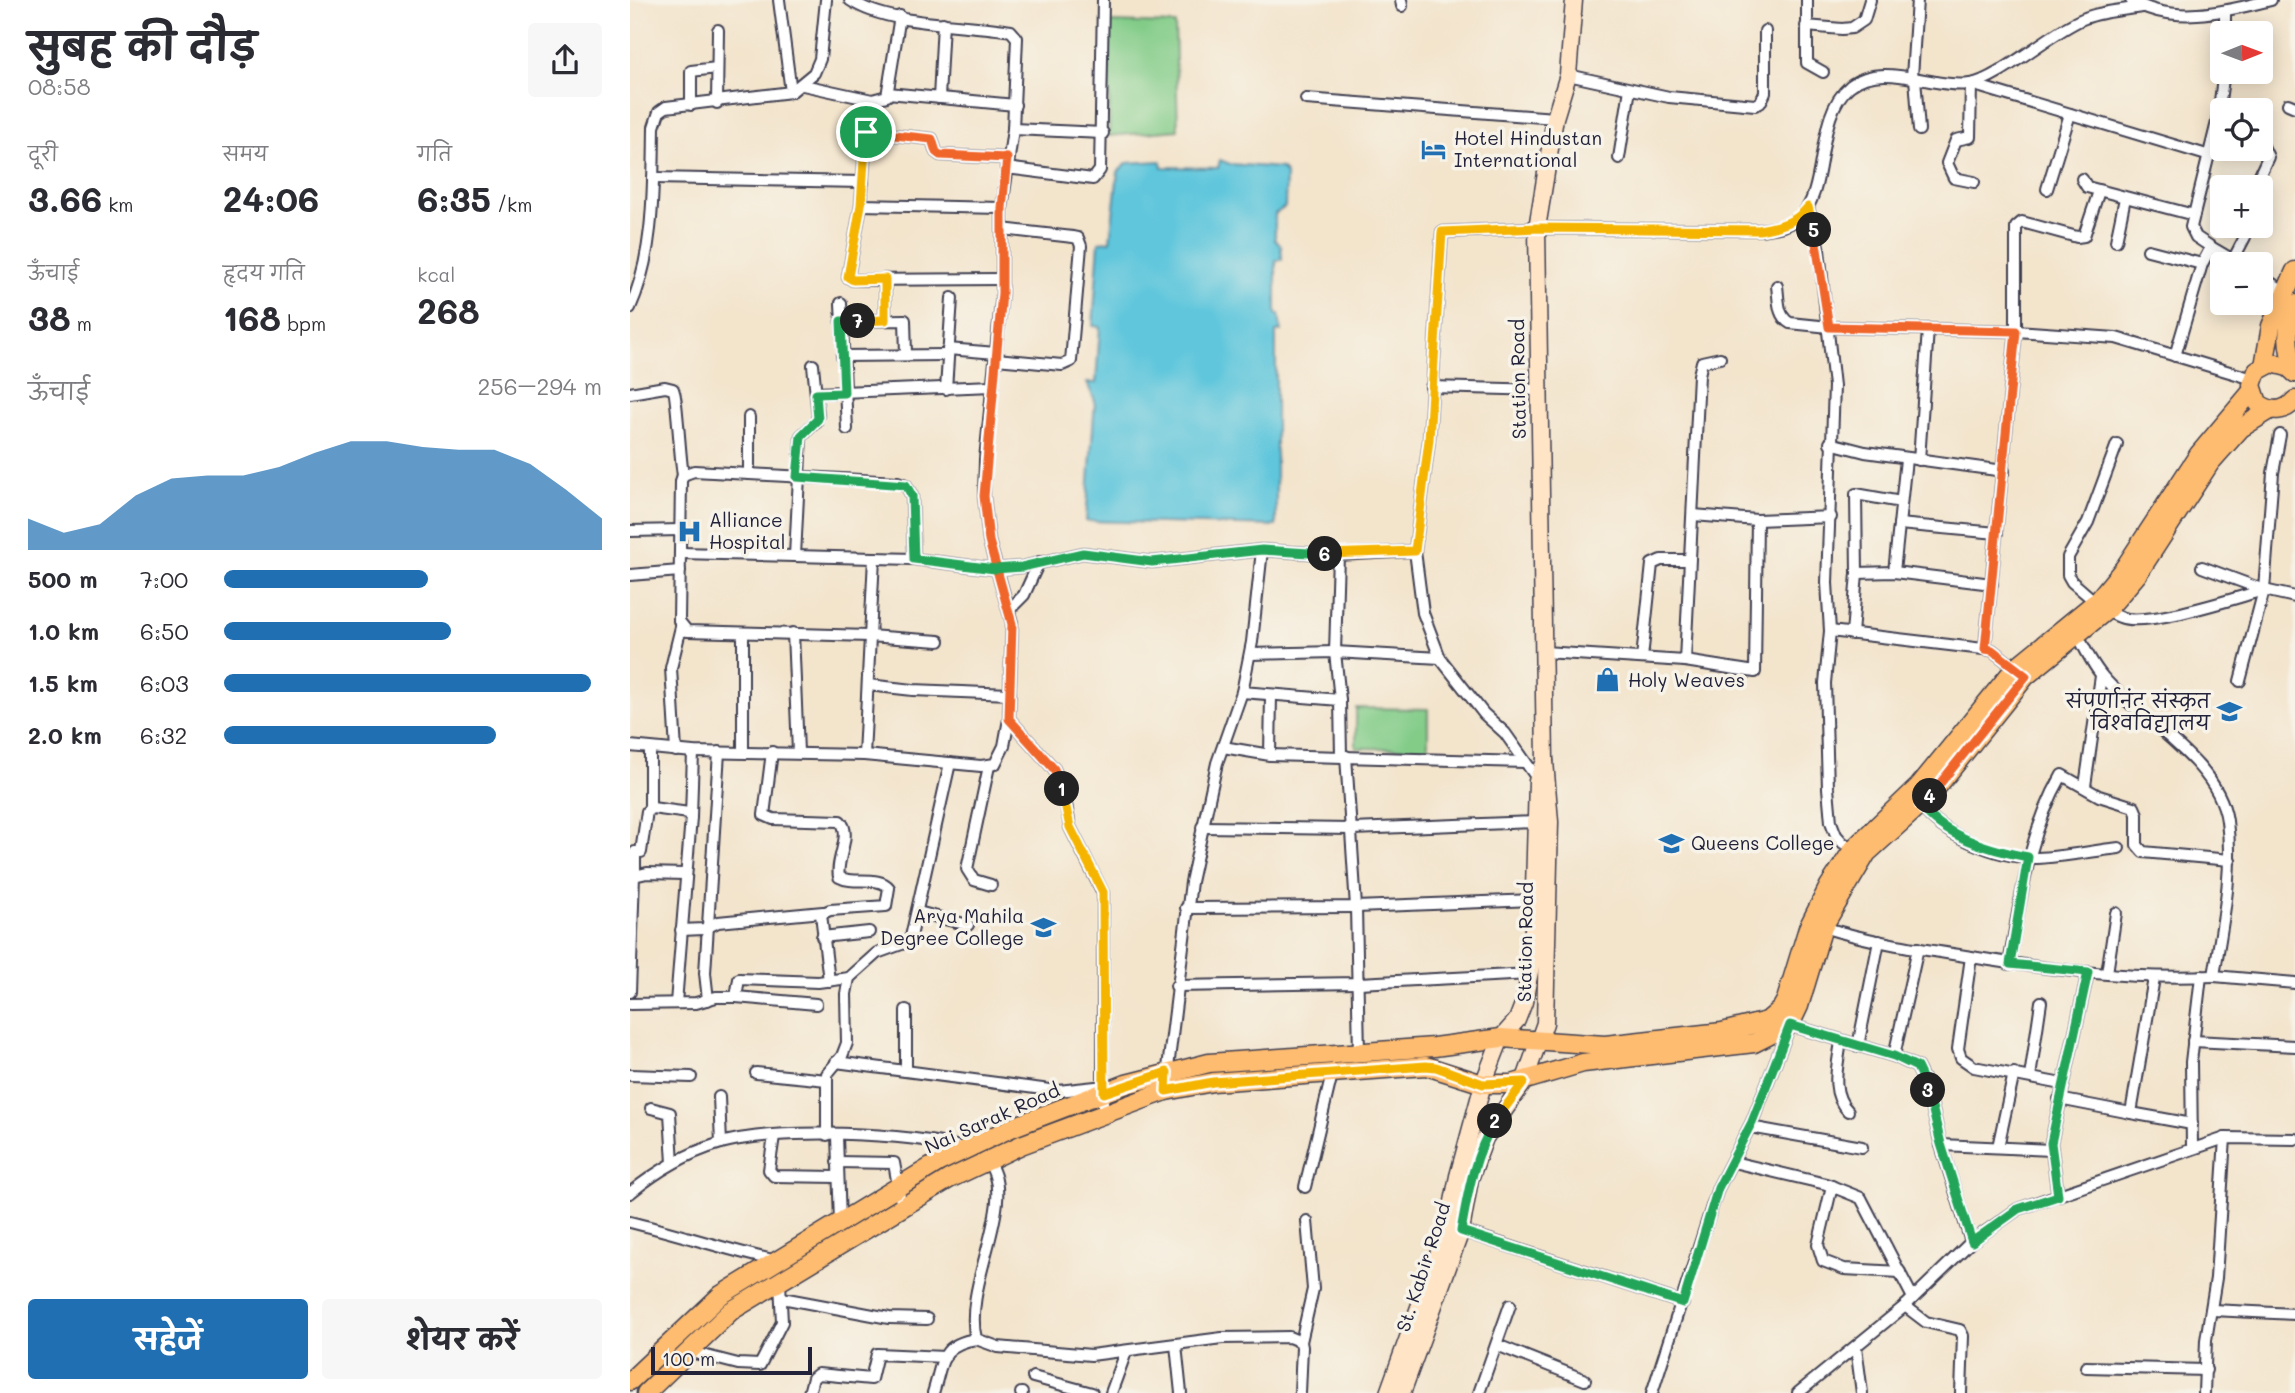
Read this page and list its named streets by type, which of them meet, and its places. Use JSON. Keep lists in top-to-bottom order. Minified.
{"streets":{"main road":["Nai Sarak Road"],"street":["Station Road","St. Kabir Road"]},"crossings":[["Station Road","Nai Sarak Road"],["Station Road","St. Kabir Road"],["Nai Sarak Road","St. Kabir Road"]],"places":{"hotel":["Hotel Hindustan International"],"hospital":["Alliance Hospital"],"shop":["Holy Weaves"],"school or university":["संपूर्णानंद संस्कृत विश्वविद्यालय","Queens College","Arya Mahila Degree College"]},"scale_bar":"100 m","north":"right","page":{"heading":["सुबह की दौड़","08:58"],"map_buttons":["+","−"],"stats":[["दूरी","3.66 km"],["समय","24:06"],["गति","6:35 /km"],["ऊँचाई","38 m"],["हृदय गति","168 bpm"],["kcal","268"]],"pins":["5","7","6","1","4","3","2"],"chart":["ऊँचाई","256–294 m"],"list":[{"name":"500 m","note":"7:00"},{"name":"1.0 km","note":"6:50"},{"name":"1.5 km","note":"6:03"},{"name":"2.0 km","note":"6:32"}],"buttons":["सहेजें","शेयर करें"],"scale":"100 m"}}
